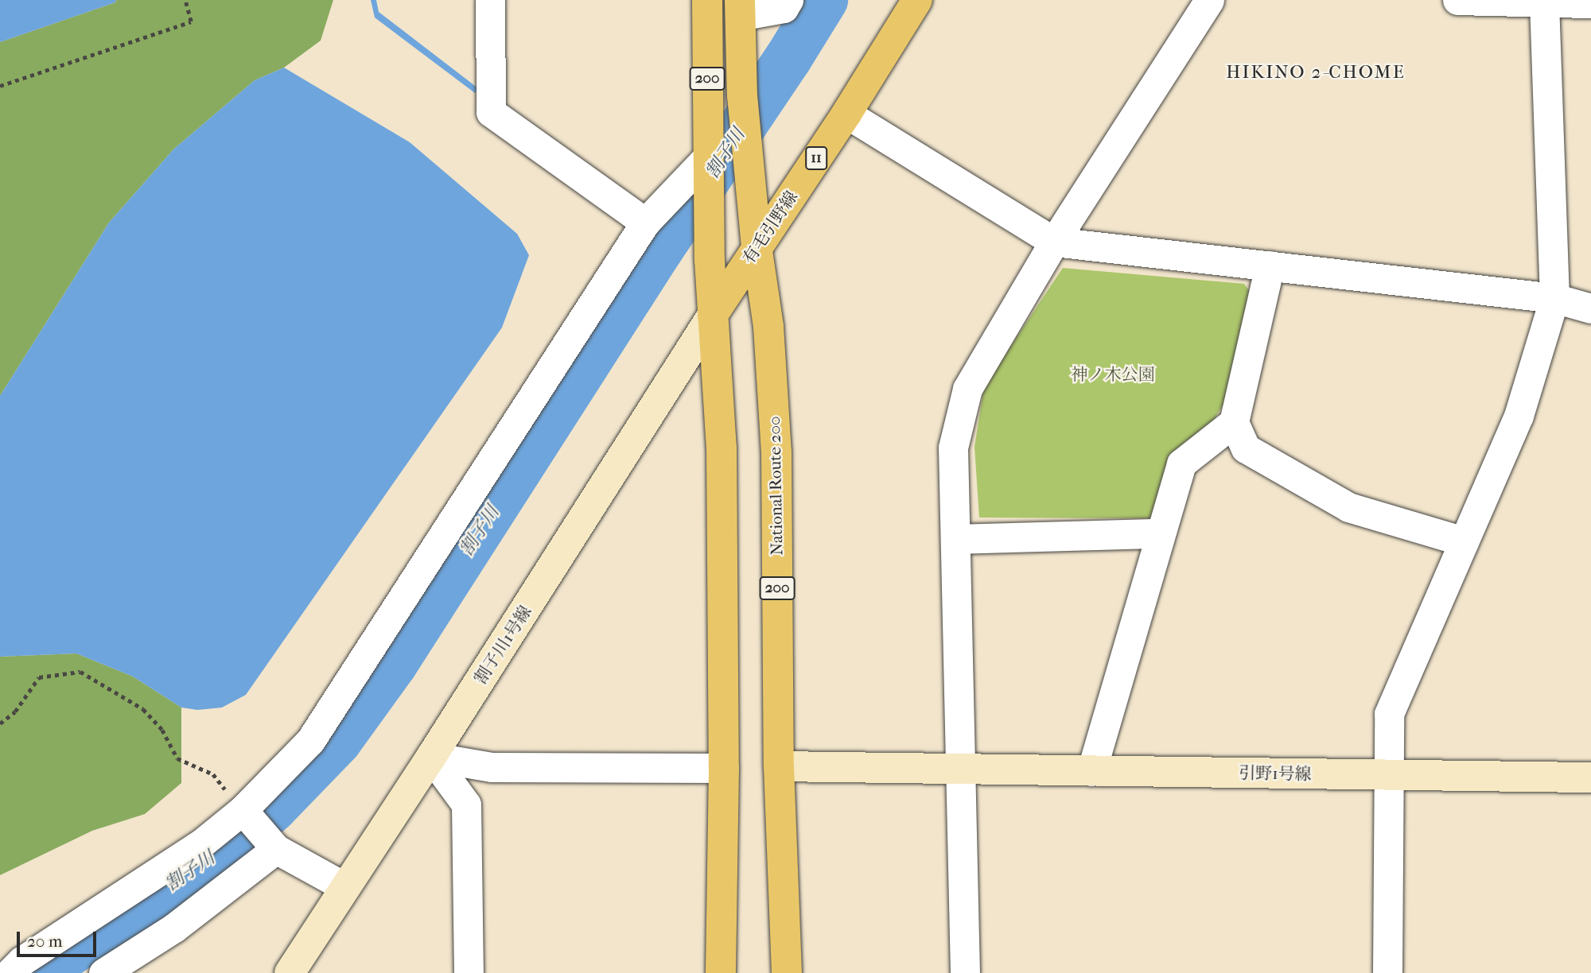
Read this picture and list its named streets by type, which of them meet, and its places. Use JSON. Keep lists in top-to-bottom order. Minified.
{"streets":{"main road":["200","11","有毛引野線","National Route 200"],"street":["割子川1号線","引野1号線"]},"crossings":[["200","有毛引野線"],["200","National Route 200"],["200","割子川1号線"],["200","引野1号線"],["有毛引野線","National Route 200"],["有毛引野線","割子川1号線"],["National Route 200","引野1号線"]],"districts":["HIKINO 2-CHOME"],"water":["割子川"],"parks":["神ノ木公園"],"scale_bar":"20 m"}
